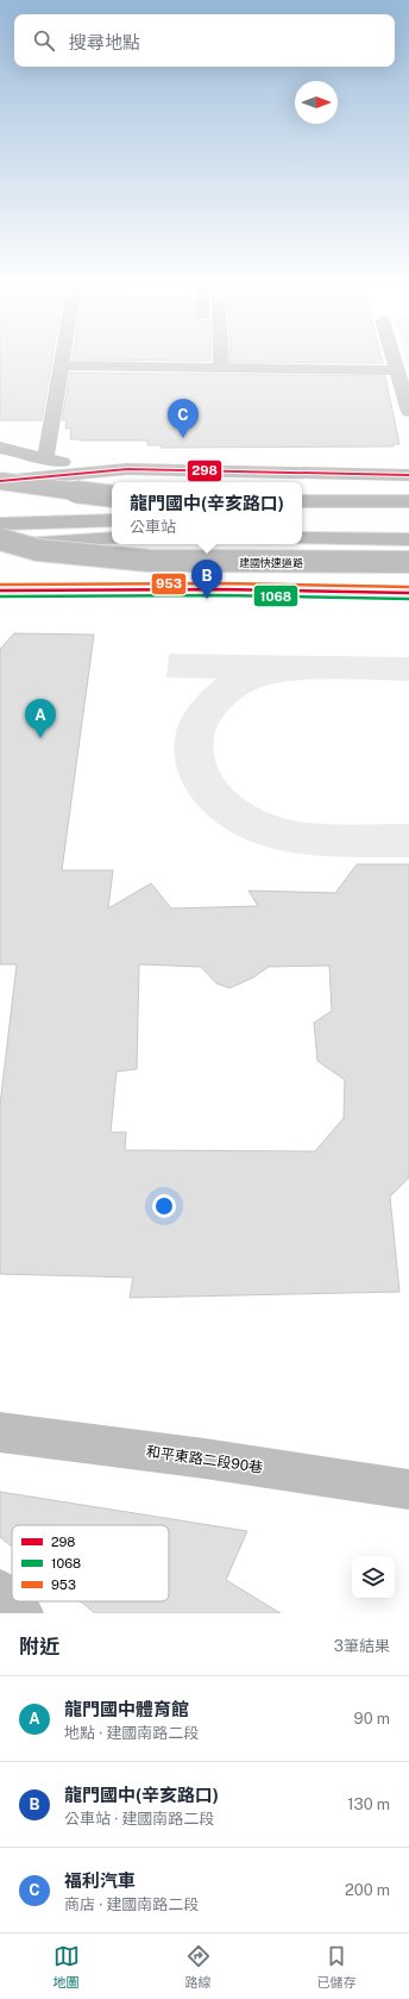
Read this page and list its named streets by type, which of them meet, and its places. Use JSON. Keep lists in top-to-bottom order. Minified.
{"streets":{"main road":["建國快速道路","和平東路二段90巷"]},"lines":["transit line 298","transit line 953","transit line 1068"],"legend":["298","1068","953"],"north":"right","page":{"search":"搜尋地點","pins":["C","B","A"],"popup":["龍門國中(辛亥路口)","公車站"],"heading":["附近","3筆結果"],"list":[{"mark":"A","name":"龍門國中體育館","note":"地點 · 建國南路二段","value":"90 m"},{"mark":"B","name":"龍門國中(辛亥路口)","note":"公車站 · 建國南路二段","value":"130 m"},{"mark":"C","name":"福利汽車","note":"商店 · 建國南路二段","value":"200 m"}],"nav":["地圖","路線","已儲存"]}}
